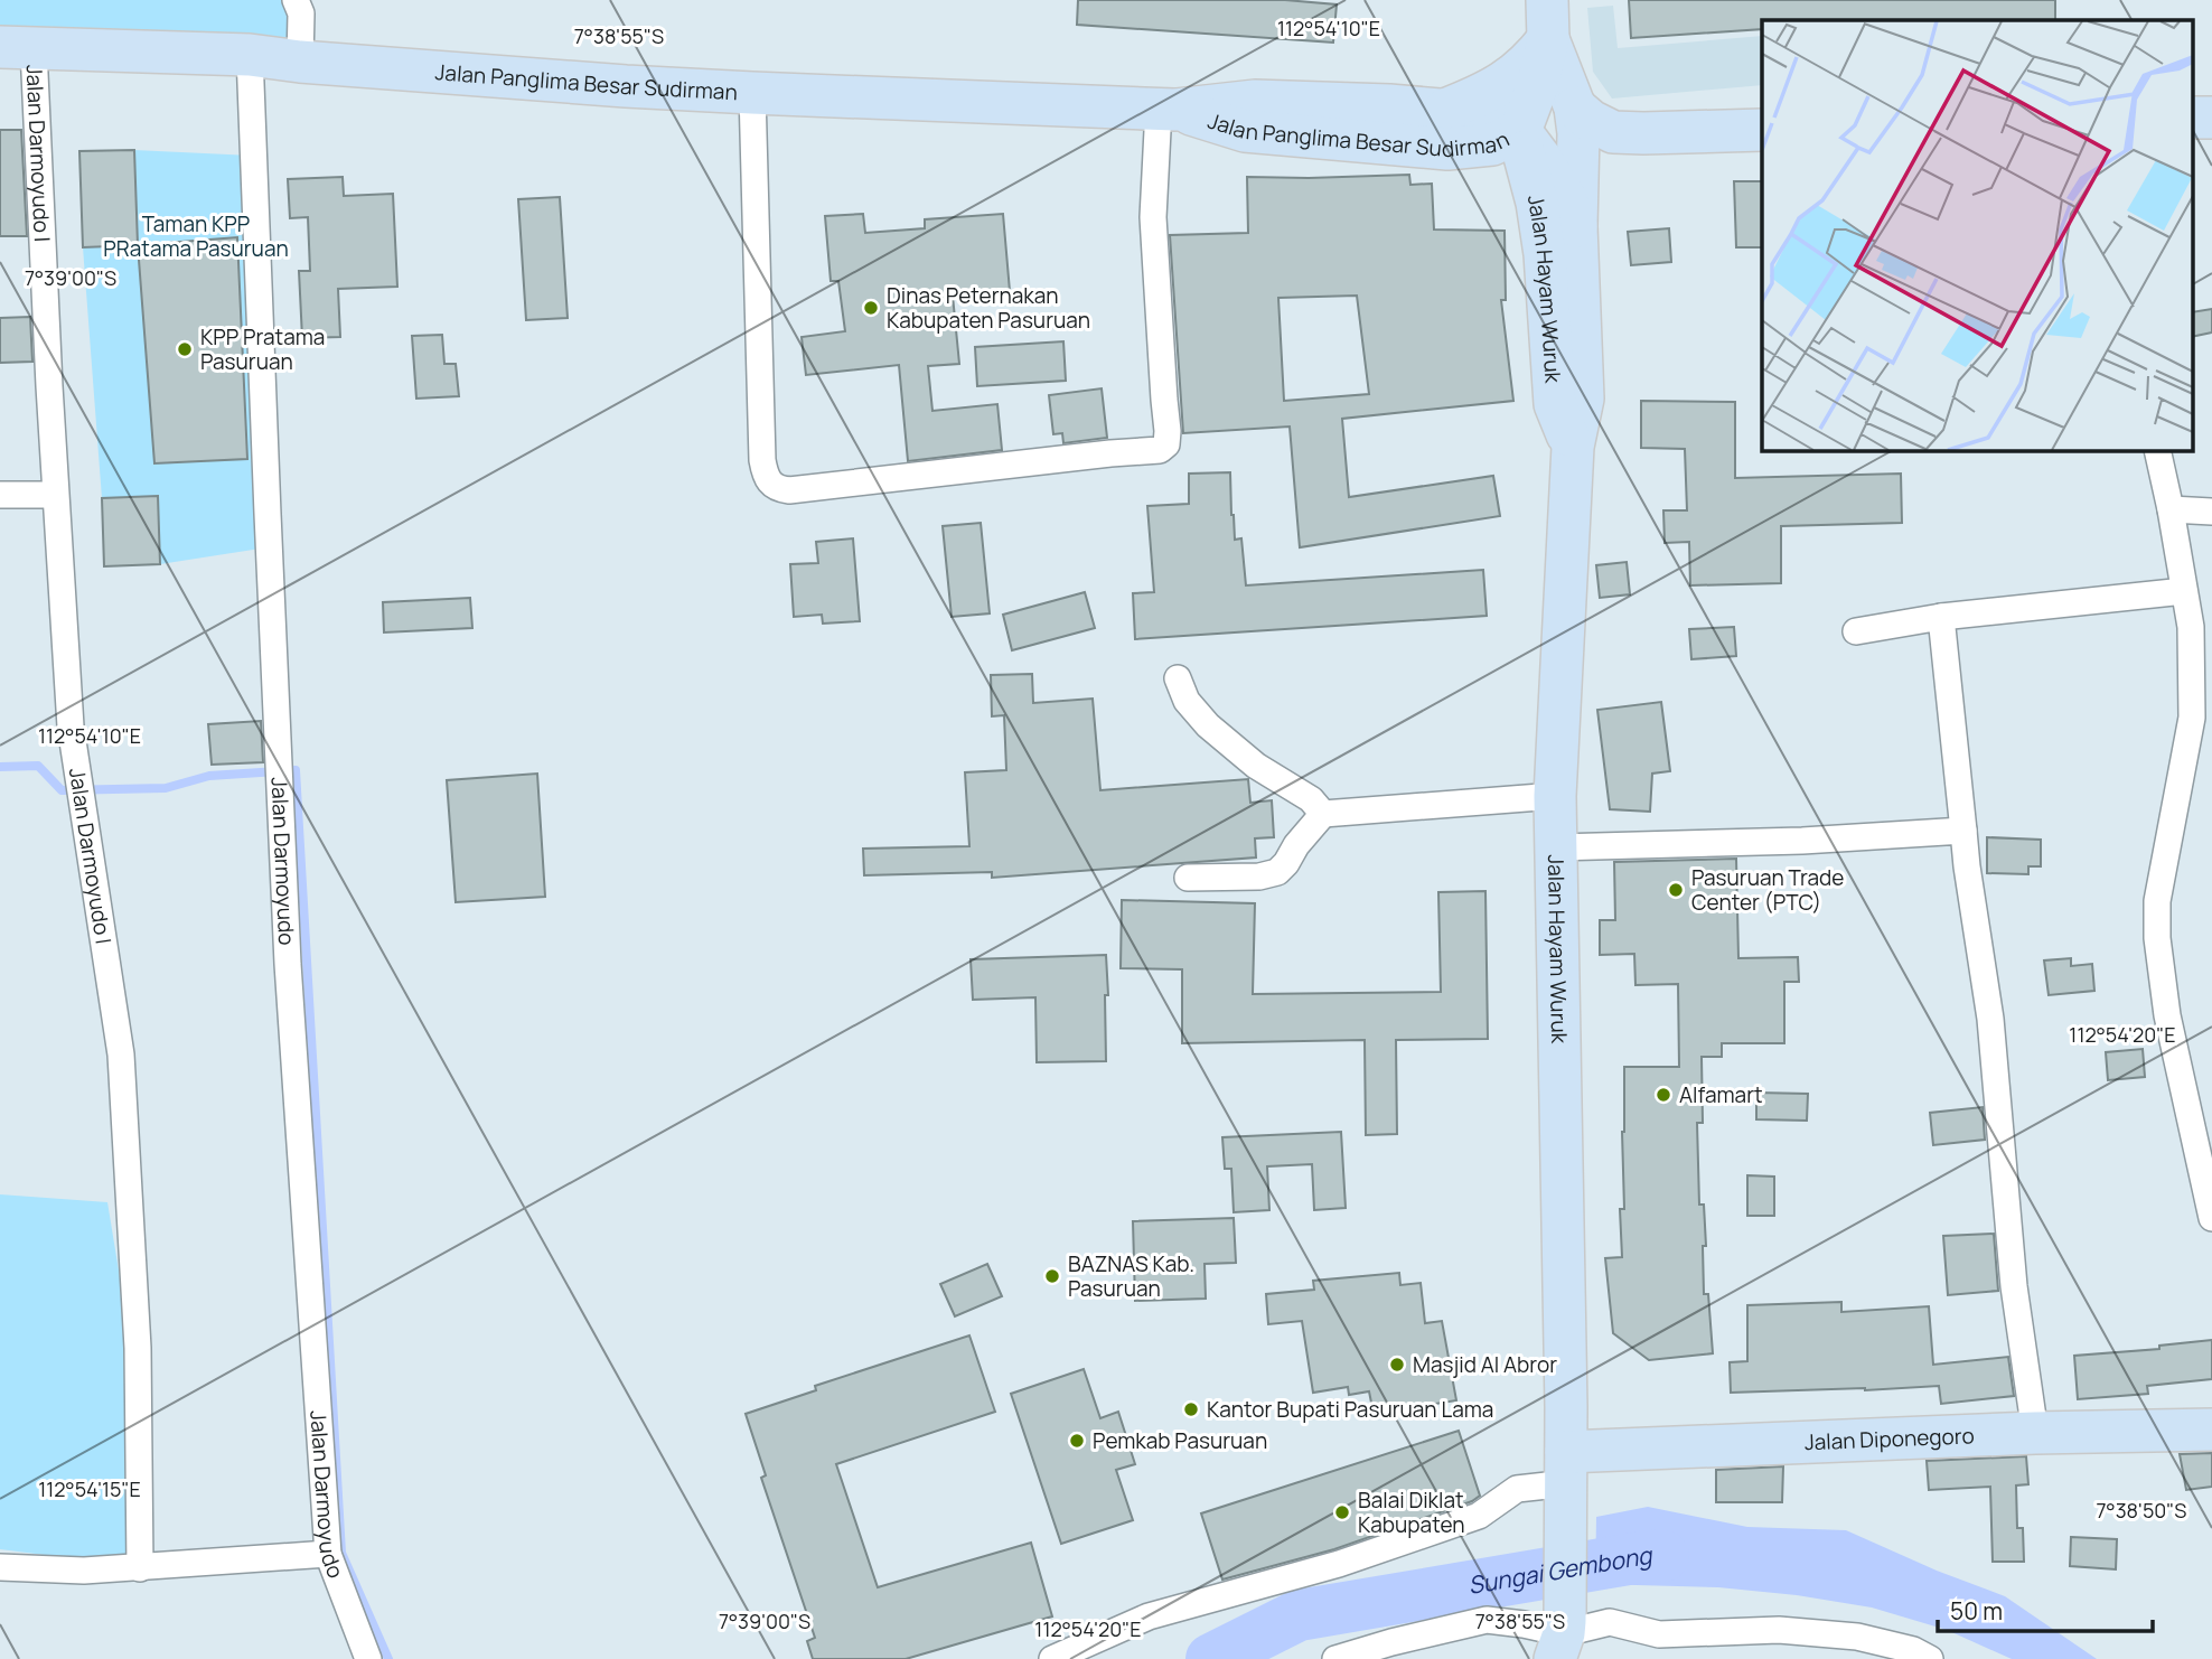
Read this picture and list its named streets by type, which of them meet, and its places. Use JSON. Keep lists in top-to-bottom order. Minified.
{"streets":{"main road":["Jalan Panglima Besar Sudirman","Jalan Hayam Wuruk","Jalan Diponegoro"],"street":["Jalan Darmoyudo I","Jalan Darmoyudo"]},"crossings":[["Jalan Panglima Besar Sudirman","Jalan Darmoyudo I"],["Jalan Panglima Besar Sudirman","Jalan Hayam Wuruk"],["Jalan Panglima Besar Sudirman","Jalan Darmoyudo"],["Jalan Hayam Wuruk","Jalan Diponegoro"]],"water":["Sungai Gembong"],"parks":["Taman KPP PRatama Pasuruan"],"places":["Dinas Peternakan Kabupaten Pasuruan","KPP Pratama Pasuruan","Pasuruan Trade Center (PTC)","Alfamart","BAZNAS Kab. Pasuruan","Masjid Al Abror","Kantor Bupati Pasuruan Lama","Pemkab Pasuruan","Balai Diklat Kabupaten"],"scale_bar":"50 m","coordinates":["112°54'10\"E","7°38'55\"S","7°39'00\"S","112°54'20\"E","112°54'15\"E","7°38'50\"S"]}
